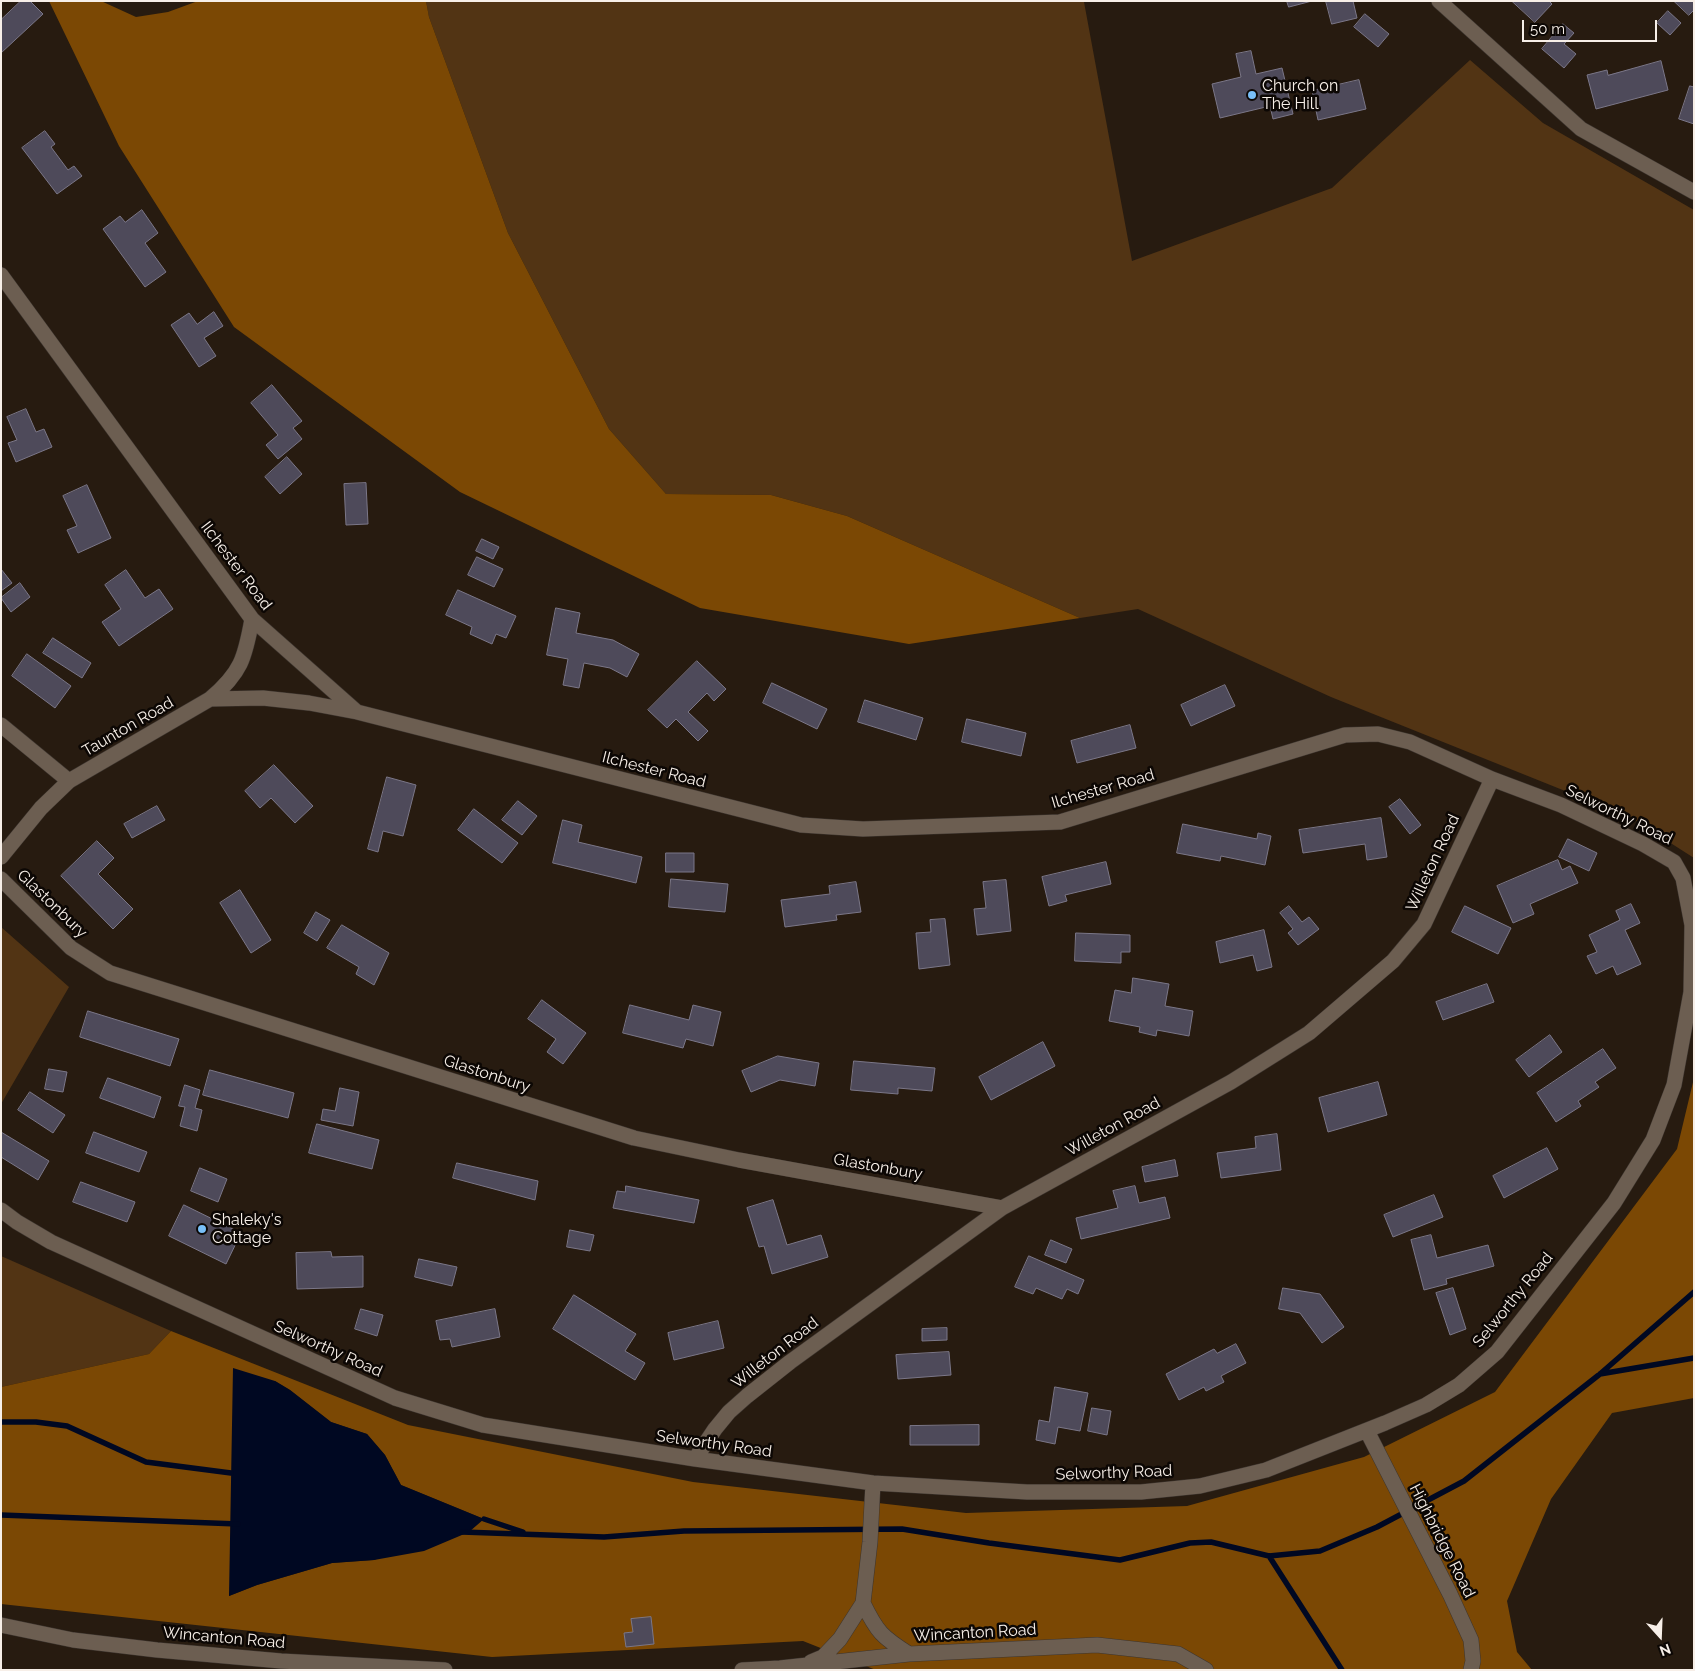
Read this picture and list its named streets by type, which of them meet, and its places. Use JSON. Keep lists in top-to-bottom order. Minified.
{"streets":{"street":["Ilchester Road","Taunton Road","Selworthy Road","Willeton Road","Glastonbury","Highbridge Road","Wincanton Road"]},"crossings":[["Ilchester Road","Taunton Road"],["Ilchester Road","Selworthy Road"],["Ilchester Road","Willeton Road"],["Selworthy Road","Willeton Road"],["Selworthy Road","Highbridge Road"],["Willeton Road","Glastonbury"]],"places":["Church on The Hill","Shaleky's Cottage"],"scale_bar":"50 m","north":"bottom"}
